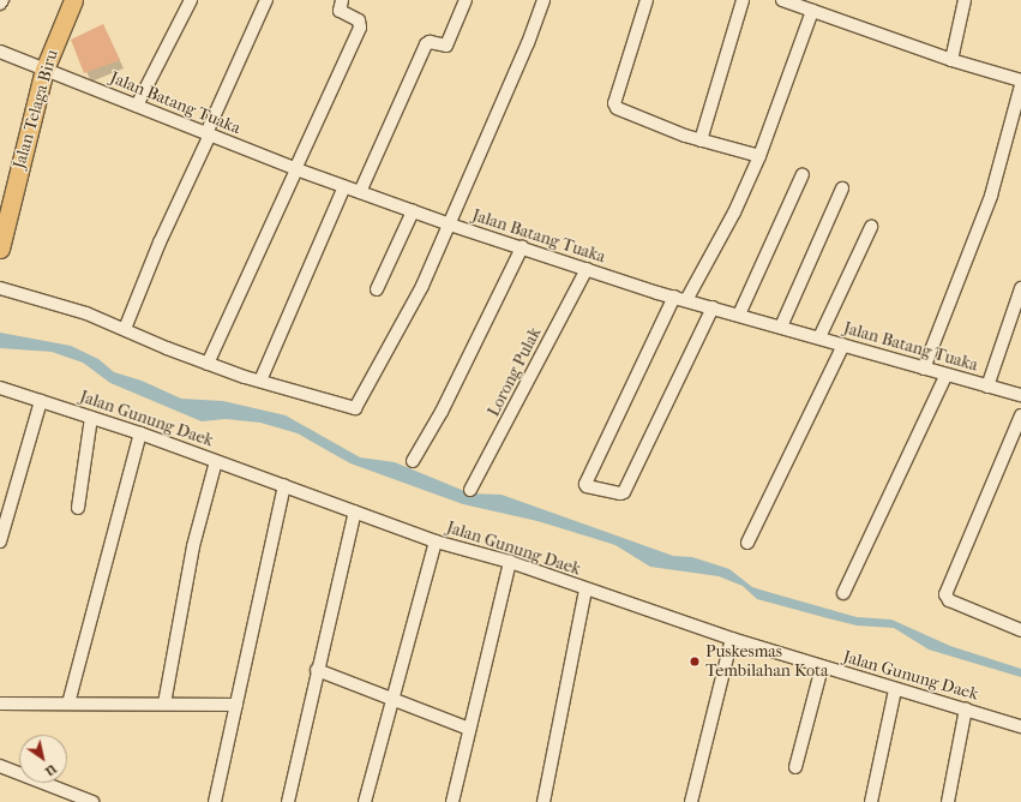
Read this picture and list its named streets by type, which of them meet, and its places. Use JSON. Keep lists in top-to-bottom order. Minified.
{"streets":{"highway":["Jalan Telaga Biru"],"street":["Jalan Batang Tuaka","Lorong Pulak","Jalan Gunung Daek"]},"crossings":[["Jalan Batang Tuaka","Jalan Telaga Biru"],["Jalan Batang Tuaka","Lorong Pulak"]],"places":["Puskesmas Tembilahan Kota"],"north":"bottom right"}
